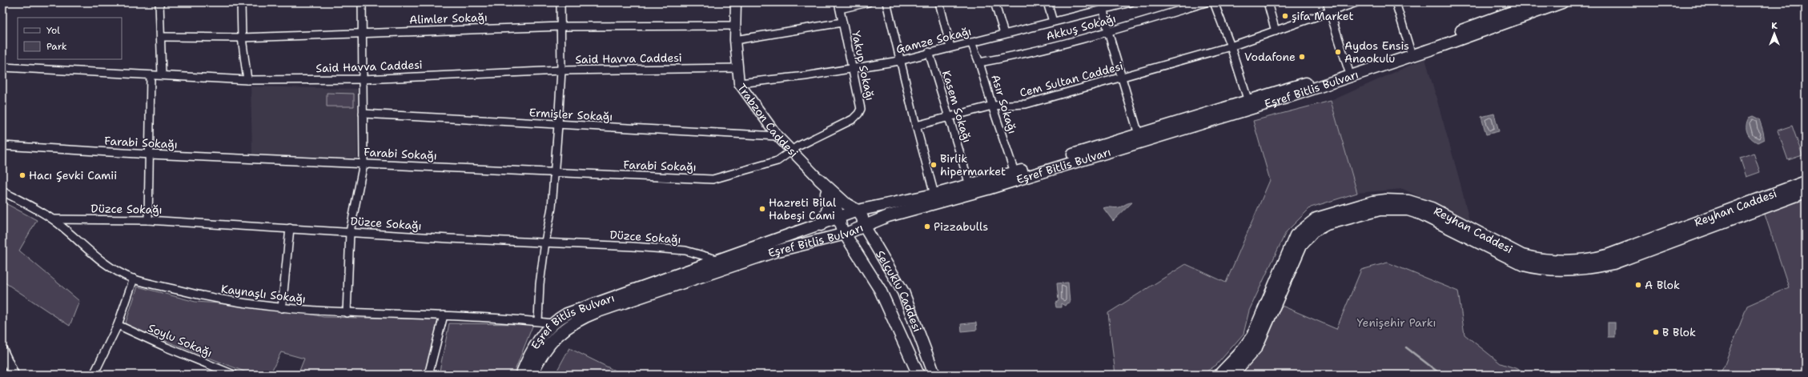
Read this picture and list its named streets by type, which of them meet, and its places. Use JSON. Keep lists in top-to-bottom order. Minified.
{"streets":{"main road":["Eşref Bitlis Bulvarı","Trabzon Caddesi","Reyhan Caddesi","Selçuklu Caddesi"],"street":["Alimler Sokağı","Akkuş Sokağı","Gamze Sokağı","Said Havva Caddesi","Yakup Sokağı","Cem Sultan Caddesi","Asır Sokağı","Kasem Sokağı","Ermişler Sokağı","Farabi Sokağı","Düzce Sokağı","Kaynaşlı Sokağı","Soylu Sokağı"]},"crossings":[["Alimler Sokağı","Trabzon Caddesi"],["Akkuş Sokağı","Asır Sokağı"],["Gamze Sokağı","Yakup Sokağı"],["Gamze Sokağı","Asır Sokağı"],["Gamze Sokağı","Kasem Sokağı"],["Gamze Sokağı","Trabzon Caddesi"],["Said Havva Caddesi","Trabzon Caddesi"],["Yakup Sokağı","Trabzon Caddesi"],["Yakup Sokağı","Farabi Sokağı"],["Cem Sultan Caddesi","Asır Sokağı"],["Cem Sultan Caddesi","Kasem Sokağı"],["Eşref Bitlis Bulvarı","Asır Sokağı"],["Eşref Bitlis Bulvarı","Kasem Sokağı"],["Eşref Bitlis Bulvarı","Trabzon Caddesi"],["Eşref Bitlis Bulvarı","Düzce Sokağı"],["Eşref Bitlis Bulvarı","Selçuklu Caddesi"],["Eşref Bitlis Bulvarı","Kaynaşlı Sokağı"],["Ermişler Sokağı","Trabzon Caddesi"],["Trabzon Caddesi","Farabi Sokağı"],["Trabzon Caddesi","Selçuklu Caddesi"],["Düzce Sokağı","Kaynaşlı Sokağı"]],"parks":["Yenişehir Parkı"],"places":["şifa Market","Aydos Ensis Anaokulu","Vodafone","Birlik hipermarket","Hacı Şevki Camii","Hazreti Bilal Habeşi Cami","Pizzabulls","A Blok","B Blok"],"legend":["Yol","Park"],"north":"top"}
